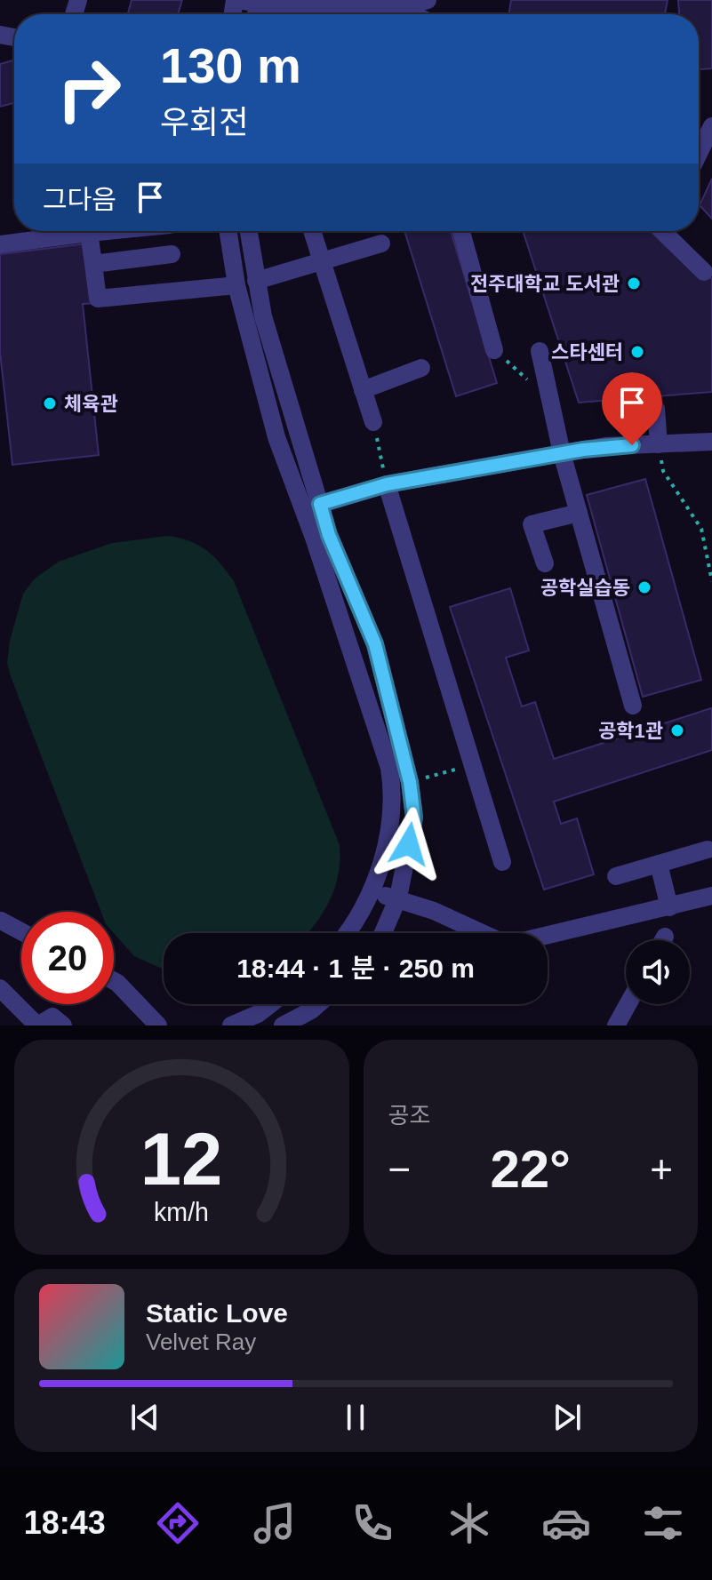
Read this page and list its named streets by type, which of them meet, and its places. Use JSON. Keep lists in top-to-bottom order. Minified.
{"places":["전주대학교 도서관","스타센터","체육관","공학실습동","공학1관"],"page":{"turn":["130 m","우회전"],"then":"그다음","limit":"20","trip":"18:44 · 1 분 · 250 m","tile":"공조","heat":["−","22°","+"],"song":["Static Love","Velvet Ray"],"tabs":"18:43","gauge":["12","km/h"]}}
